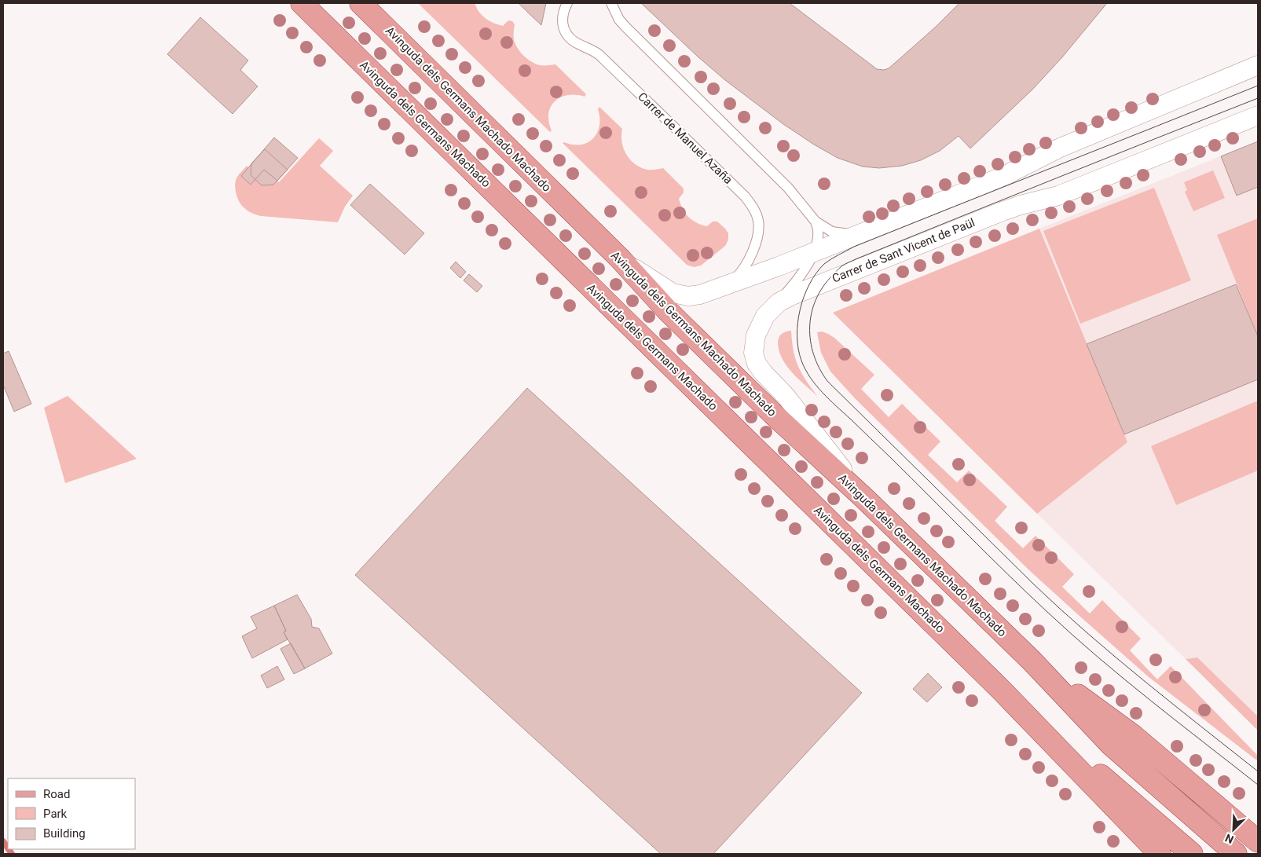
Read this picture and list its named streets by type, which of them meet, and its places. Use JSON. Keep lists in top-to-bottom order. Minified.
{"streets":{"main road":["Avinguda dels Germans Machado Machado","Avinguda dels Germans Machado"],"street":["Carrer de Sant Vicent de Paül"],"lane":["Carrer de Manuel Azaña"]},"crossings":[["Avinguda dels Germans Machado Machado","Carrer de Sant Vicent de Paül"]],"legend":["Road","Park","Building"],"north":"bottom left"}
